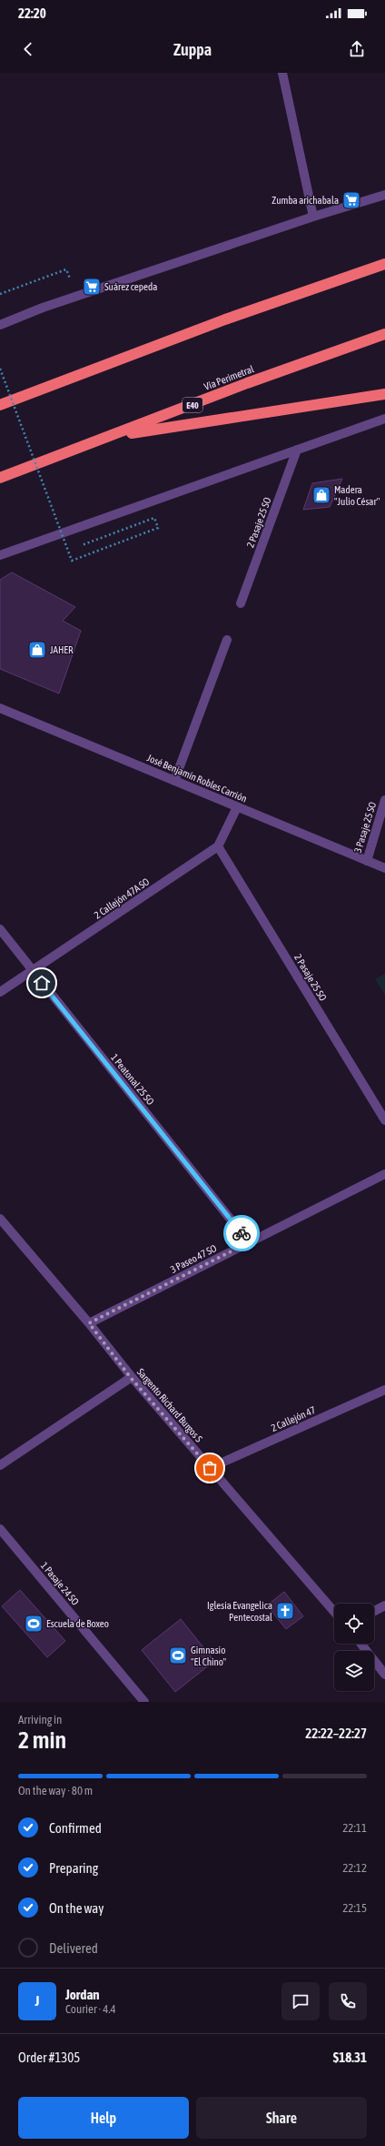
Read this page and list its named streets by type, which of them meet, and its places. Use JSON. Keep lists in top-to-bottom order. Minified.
{"streets":{"highway":["Vía Perimetral","E40"],"street":["2 Pasaje 25 SO","José Benjamín Robles Carrión","3 Pasaje 25 SO","2 Callejón 47A SO","1 Peatonal 25 SO","3 Paseo 47 SO","Sargento Richard Burgos S","2 Callejón 47","1 Pasaje 24 SO"]},"crossings":[["2 Pasaje 25 SO","2 Callejón 47A SO"],["José Benjamín Robles Carrión","3 Pasaje 25 SO"],["2 Callejón 47A SO","1 Peatonal 25 SO"],["1 Peatonal 25 SO","3 Paseo 47 SO"],["3 Paseo 47 SO","Sargento Richard Burgos S"],["Sargento Richard Burgos S","2 Callejón 47"]],"places":{"supermarket":["Zumba arichabala","Suárez cepeda"],"shop":["Madera \"Julio César\"","JAHER"],"church":["Iglesia Evangelica Pentecostal"],"sports":["Escuela de Boxeo","Gimnasio \"El Chino\""]},"page":{"status":"22:20","header":"Zuppa","heading":["2 min","Arriving in","22:22–22:27"],"panel":["Jordan","Courier · 4.4","Order #1305","$18.31"],"bar":"On the way · 80 m","list":[["Confirmed","22:11"],["Preparing","22:12"],["On the way","22:15"],"Delivered"],"round":"J","buttons":["Help","Share"]}}
